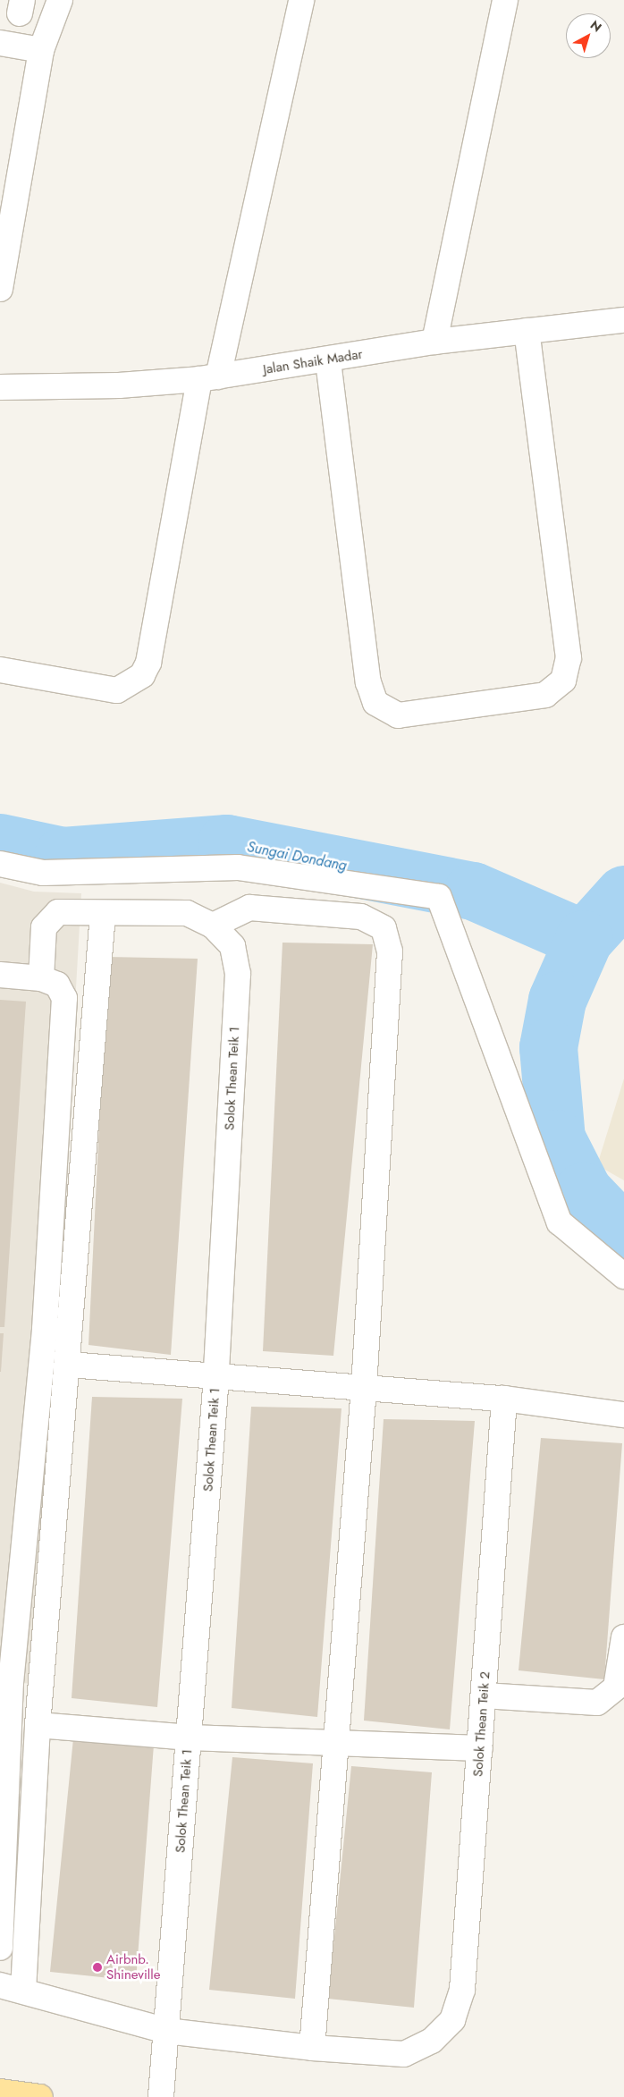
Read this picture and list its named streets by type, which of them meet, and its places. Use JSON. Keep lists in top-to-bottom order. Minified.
{"streets":{"street":["Jalan Shaik Madar","Solok Thean Teik 1","Solok Thean Teik 2"]},"crossings":[["Solok Thean Teik 1","Solok Thean Teik 2"]],"water":["Sungai Dondang"],"places":["Airbnb. Shineville"],"north":"top right"}
